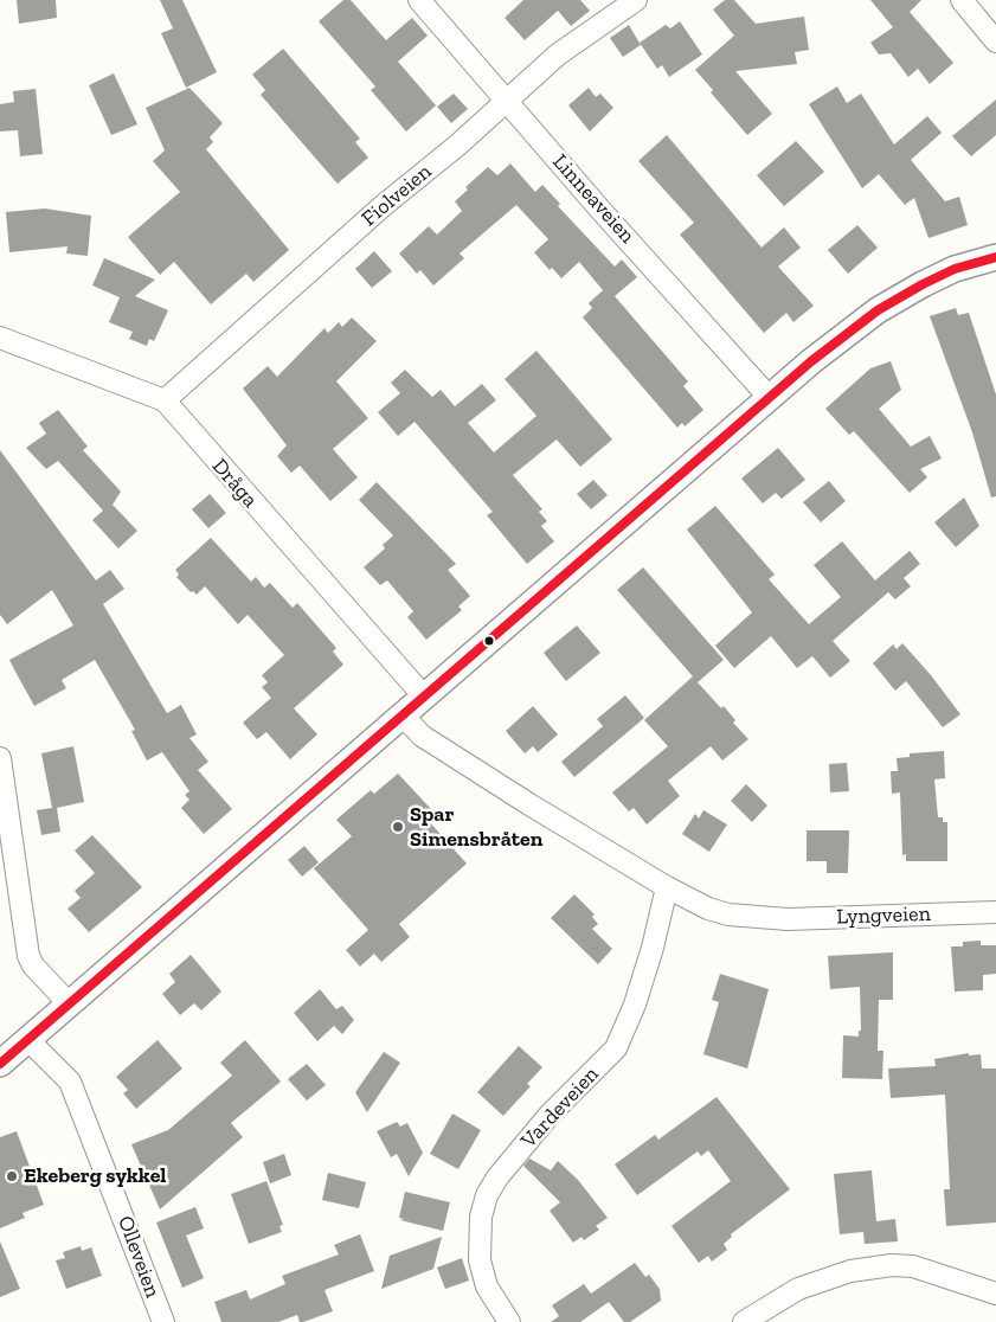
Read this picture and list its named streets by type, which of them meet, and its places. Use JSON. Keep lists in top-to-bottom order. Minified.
{"streets":{"street":["Fiolveien","Linneaveien","Dråga","Lyngveien","Vardeveien","Olleveien"]},"crossings":[["Fiolveien","Linneaveien"],["Fiolveien","Dråga"],["Lyngveien","Vardeveien"]],"places":["Spar Simensbråten","Ekeberg sykkel"]}
